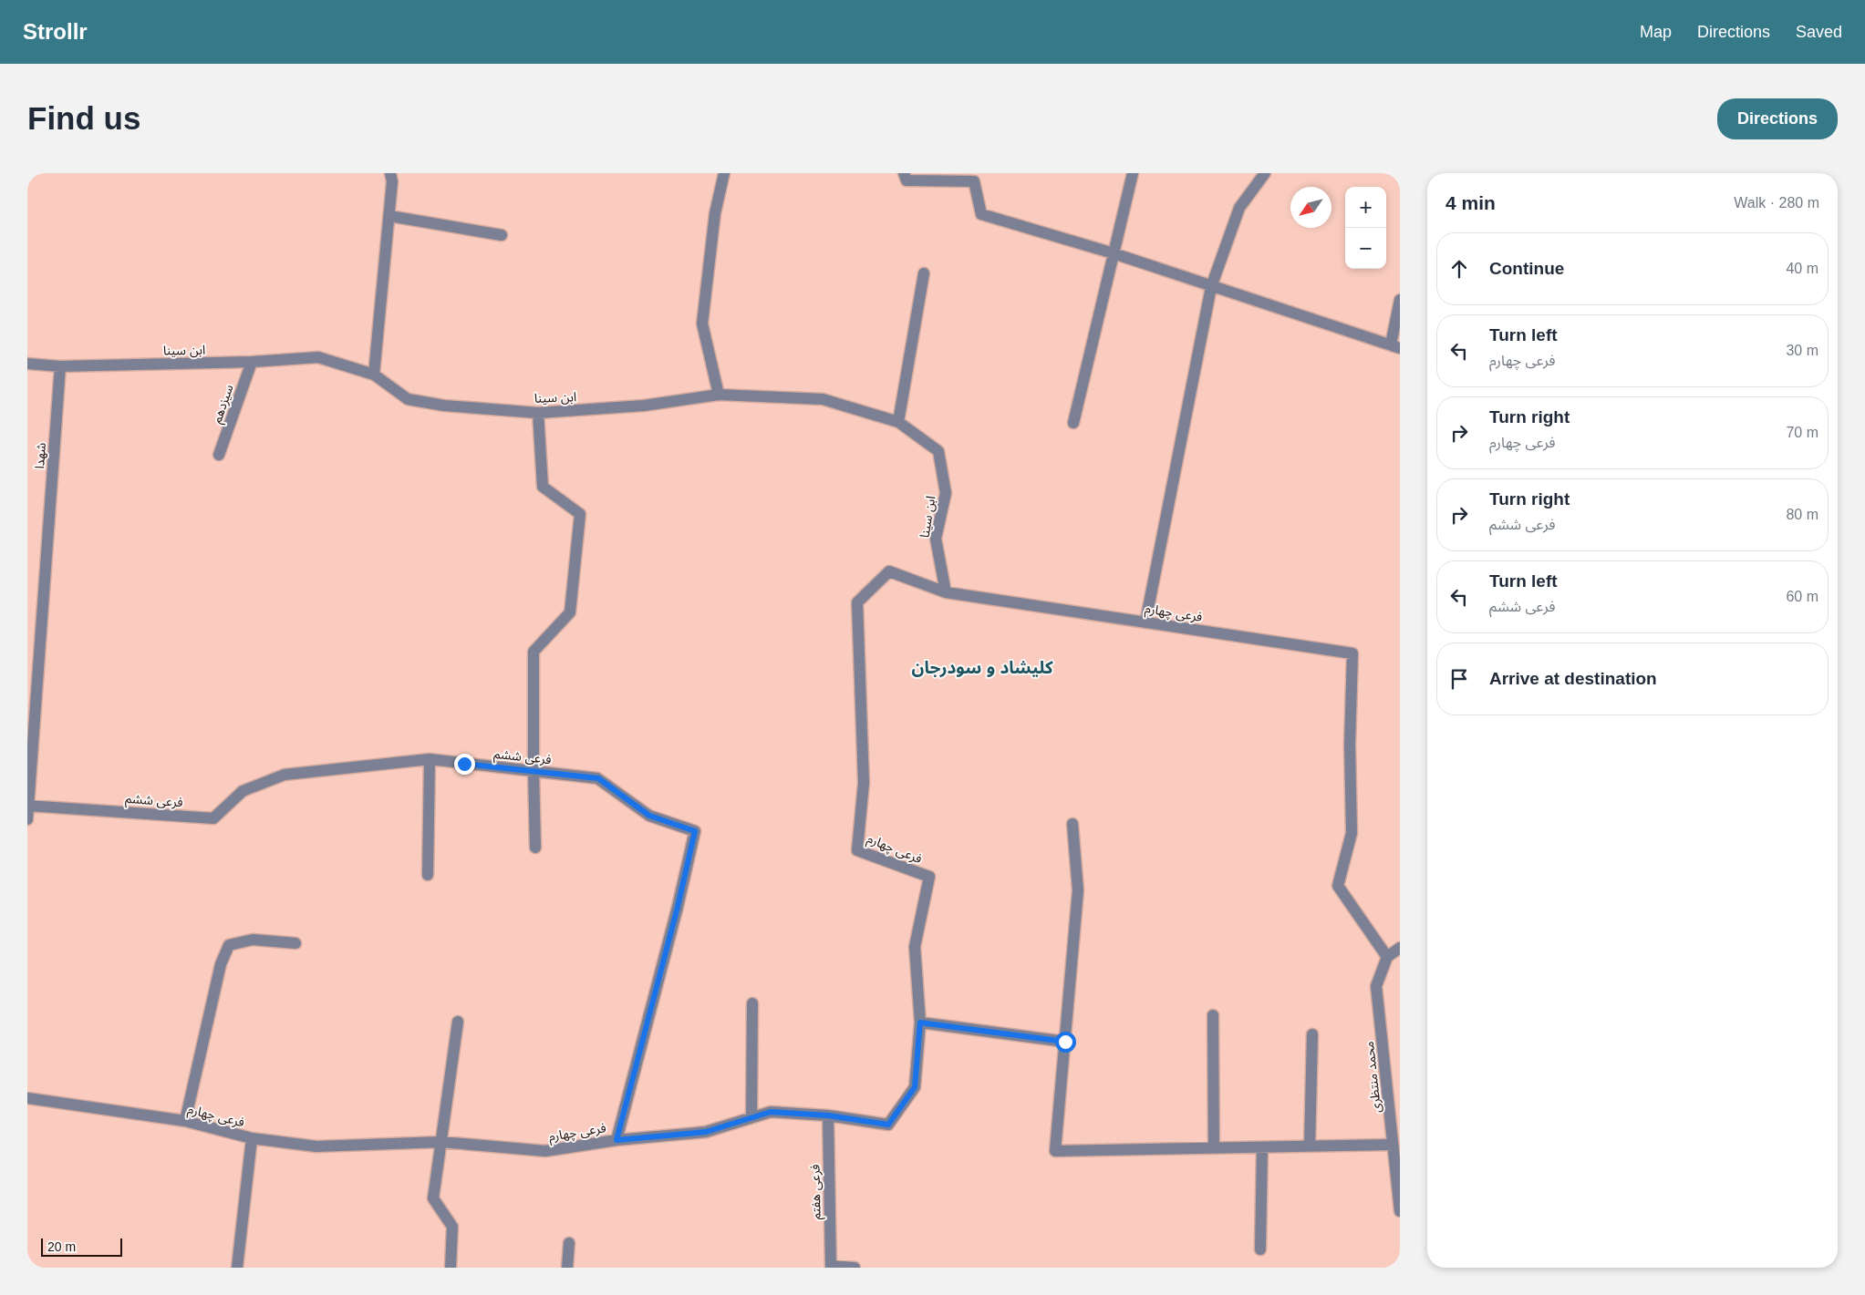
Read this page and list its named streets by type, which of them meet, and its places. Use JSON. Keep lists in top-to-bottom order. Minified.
{"streets":{"street":["ابن سینا","سیزدهم","شهدا","فرعی چهارم","فرعی ششم","محمد منتظری","فرعی هفتم"]},"crossings":[["ابن سینا","سیزدهم"],["ابن سینا","شهدا"],["ابن سینا","فرعی چهارم"],["شهدا","فرعی ششم"],["فرعی چهارم","فرعی ششم"],["فرعی چهارم","محمد منتظری"],["فرعی چهارم","فرعی هفتم"]],"districts":["کلیشاد و سودرجان"],"scale_bar":"20 m","north":"bottom left","page":{"header":"Strollr","nav":["Map","Directions","Saved"],"buttons":"Directions","title":"Find us","heading":["4 min","Walk · 280 m"],"map_buttons":["+","−"],"list":[["Continue","40 m"],["Turn left","فرعی چهارم","30 m"],["Turn right","فرعی چهارم","70 m"],["Turn right","فرعی ششم","80 m"],["Turn left","فرعی ششم","60 m"],"Arrive at destination"],"scale":"20 m"}}
